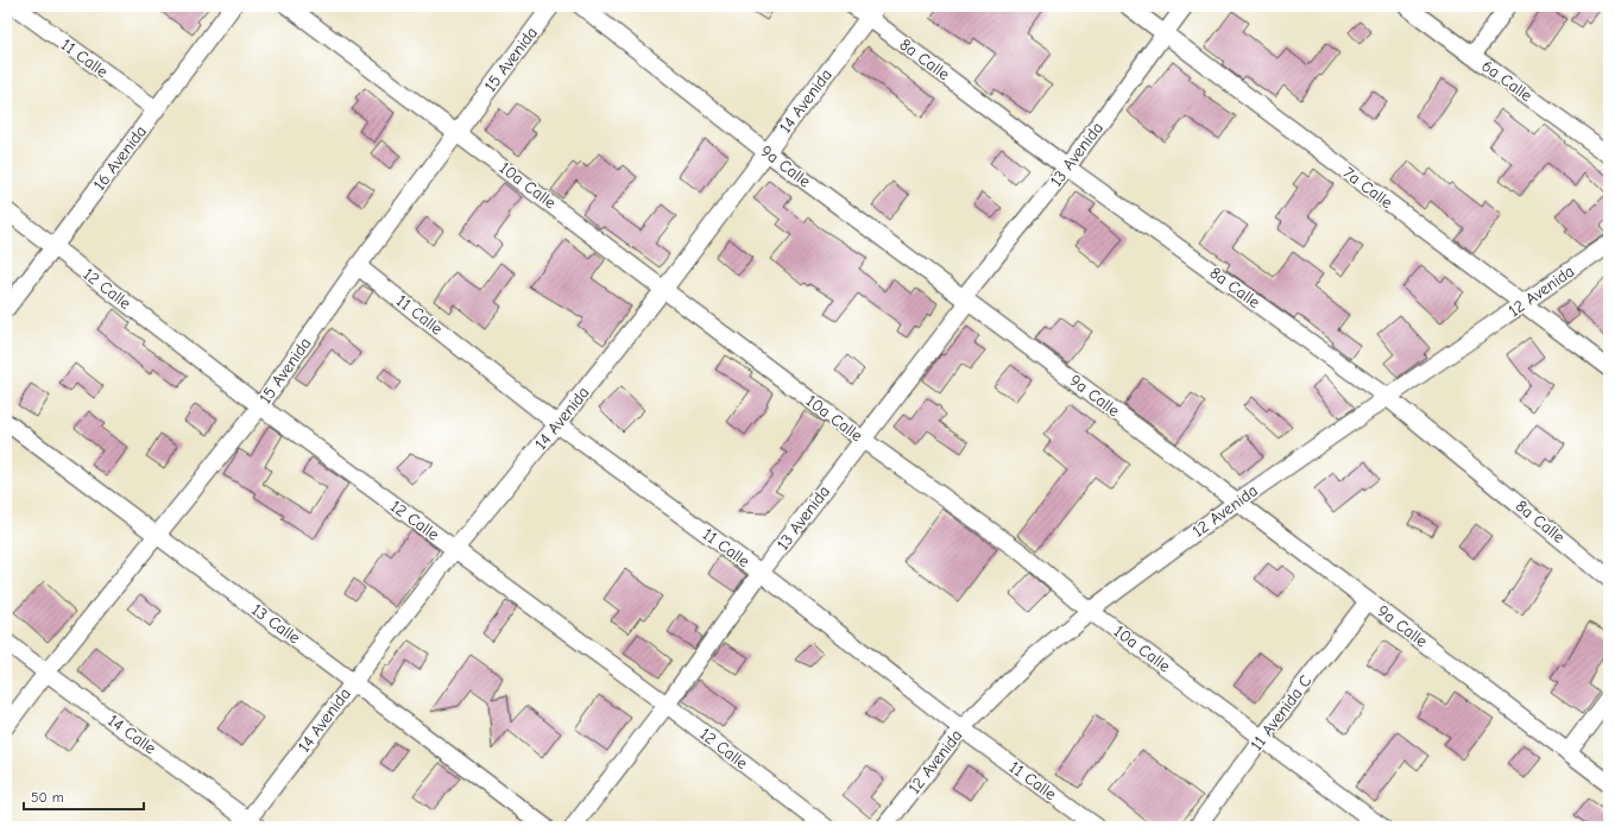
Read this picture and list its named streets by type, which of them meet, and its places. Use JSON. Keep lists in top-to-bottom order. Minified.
{"streets":{"street":["11 Calle","15 Avenida","8a Calle","6a Calle","14 Avenida","13 Avenida","16 Avenida","9a Calle","10a Calle","7a Calle","12 Calle","12 Avenida","13 Calle","11 Avenida C","14 Calle"]},"crossings":[["11 Calle","15 Avenida"],["11 Calle","14 Avenida"],["11 Calle","13 Avenida"],["11 Calle","16 Avenida"],["11 Calle","12 Avenida"],["15 Avenida","10a Calle"],["15 Avenida","12 Calle"],["15 Avenida","13 Calle"],["15 Avenida","14 Calle"],["8a Calle","14 Avenida"],["8a Calle","13 Avenida"],["8a Calle","12 Avenida"],["14 Avenida","9a Calle"],["14 Avenida","10a Calle"],["14 Avenida","12 Calle"],["14 Avenida","13 Calle"],["14 Avenida","14 Calle"],["13 Avenida","9a Calle"],["13 Avenida","10a Calle"],["13 Avenida","7a Calle"],["13 Avenida","12 Calle"],["16 Avenida","12 Calle"],["9a Calle","12 Avenida"],["9a Calle","11 Avenida C"],["10a Calle","12 Avenida"],["10a Calle","11 Avenida C"],["7a Calle","12 Avenida"]],"scale_bar":"50 m"}
